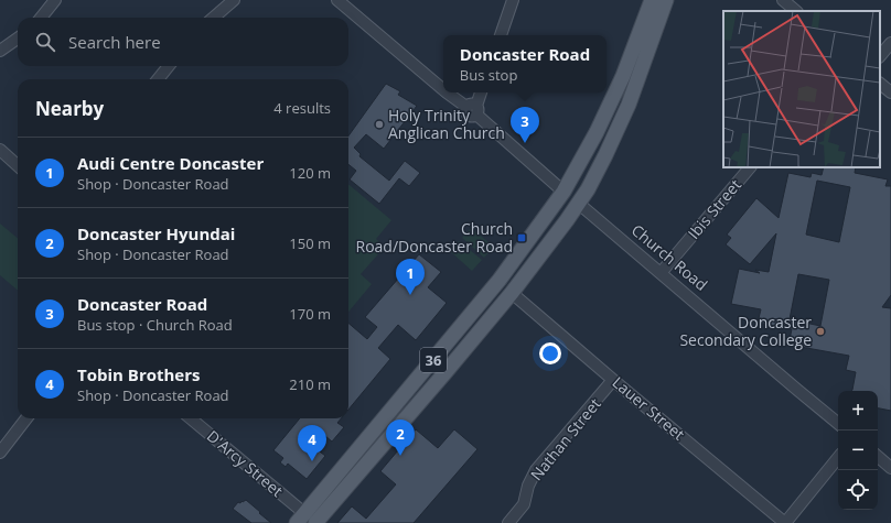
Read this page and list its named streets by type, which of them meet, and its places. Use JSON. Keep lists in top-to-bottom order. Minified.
{"streets":{"main road":["Church Road","36"],"street":["Ibis Street","Lauer Street","Nathan Street","D'Arcy Street"]},"crossings":[["Ibis Street","Church Road"],["Church Road","36"],["36","Lauer Street"],["36","D'Arcy Street"],["Lauer Street","Nathan Street"]],"places":{"other":["Holy Trinity Anglican Church","Doncaster Secondary College"],"transit":["Church Road/Doncaster Road"]},"page":{"search":"Search here","popup":["Doncaster Road","Bus stop"],"heading":["Nearby","4 results"],"pins":["3","1","2","4"],"list":[{"mark":"1","name":"Audi Centre Doncaster","note":"Shop · Doncaster Road","value":"120 m"},{"mark":"2","name":"Doncaster Hyundai","note":"Shop · Doncaster Road","value":"150 m"},{"mark":"3","name":"Doncaster Road","note":"Bus stop · Church Road","value":"170 m"},{"mark":"4","name":"Tobin Brothers","note":"Shop · Doncaster Road","value":"210 m"}],"map_buttons":["+","−"]}}
